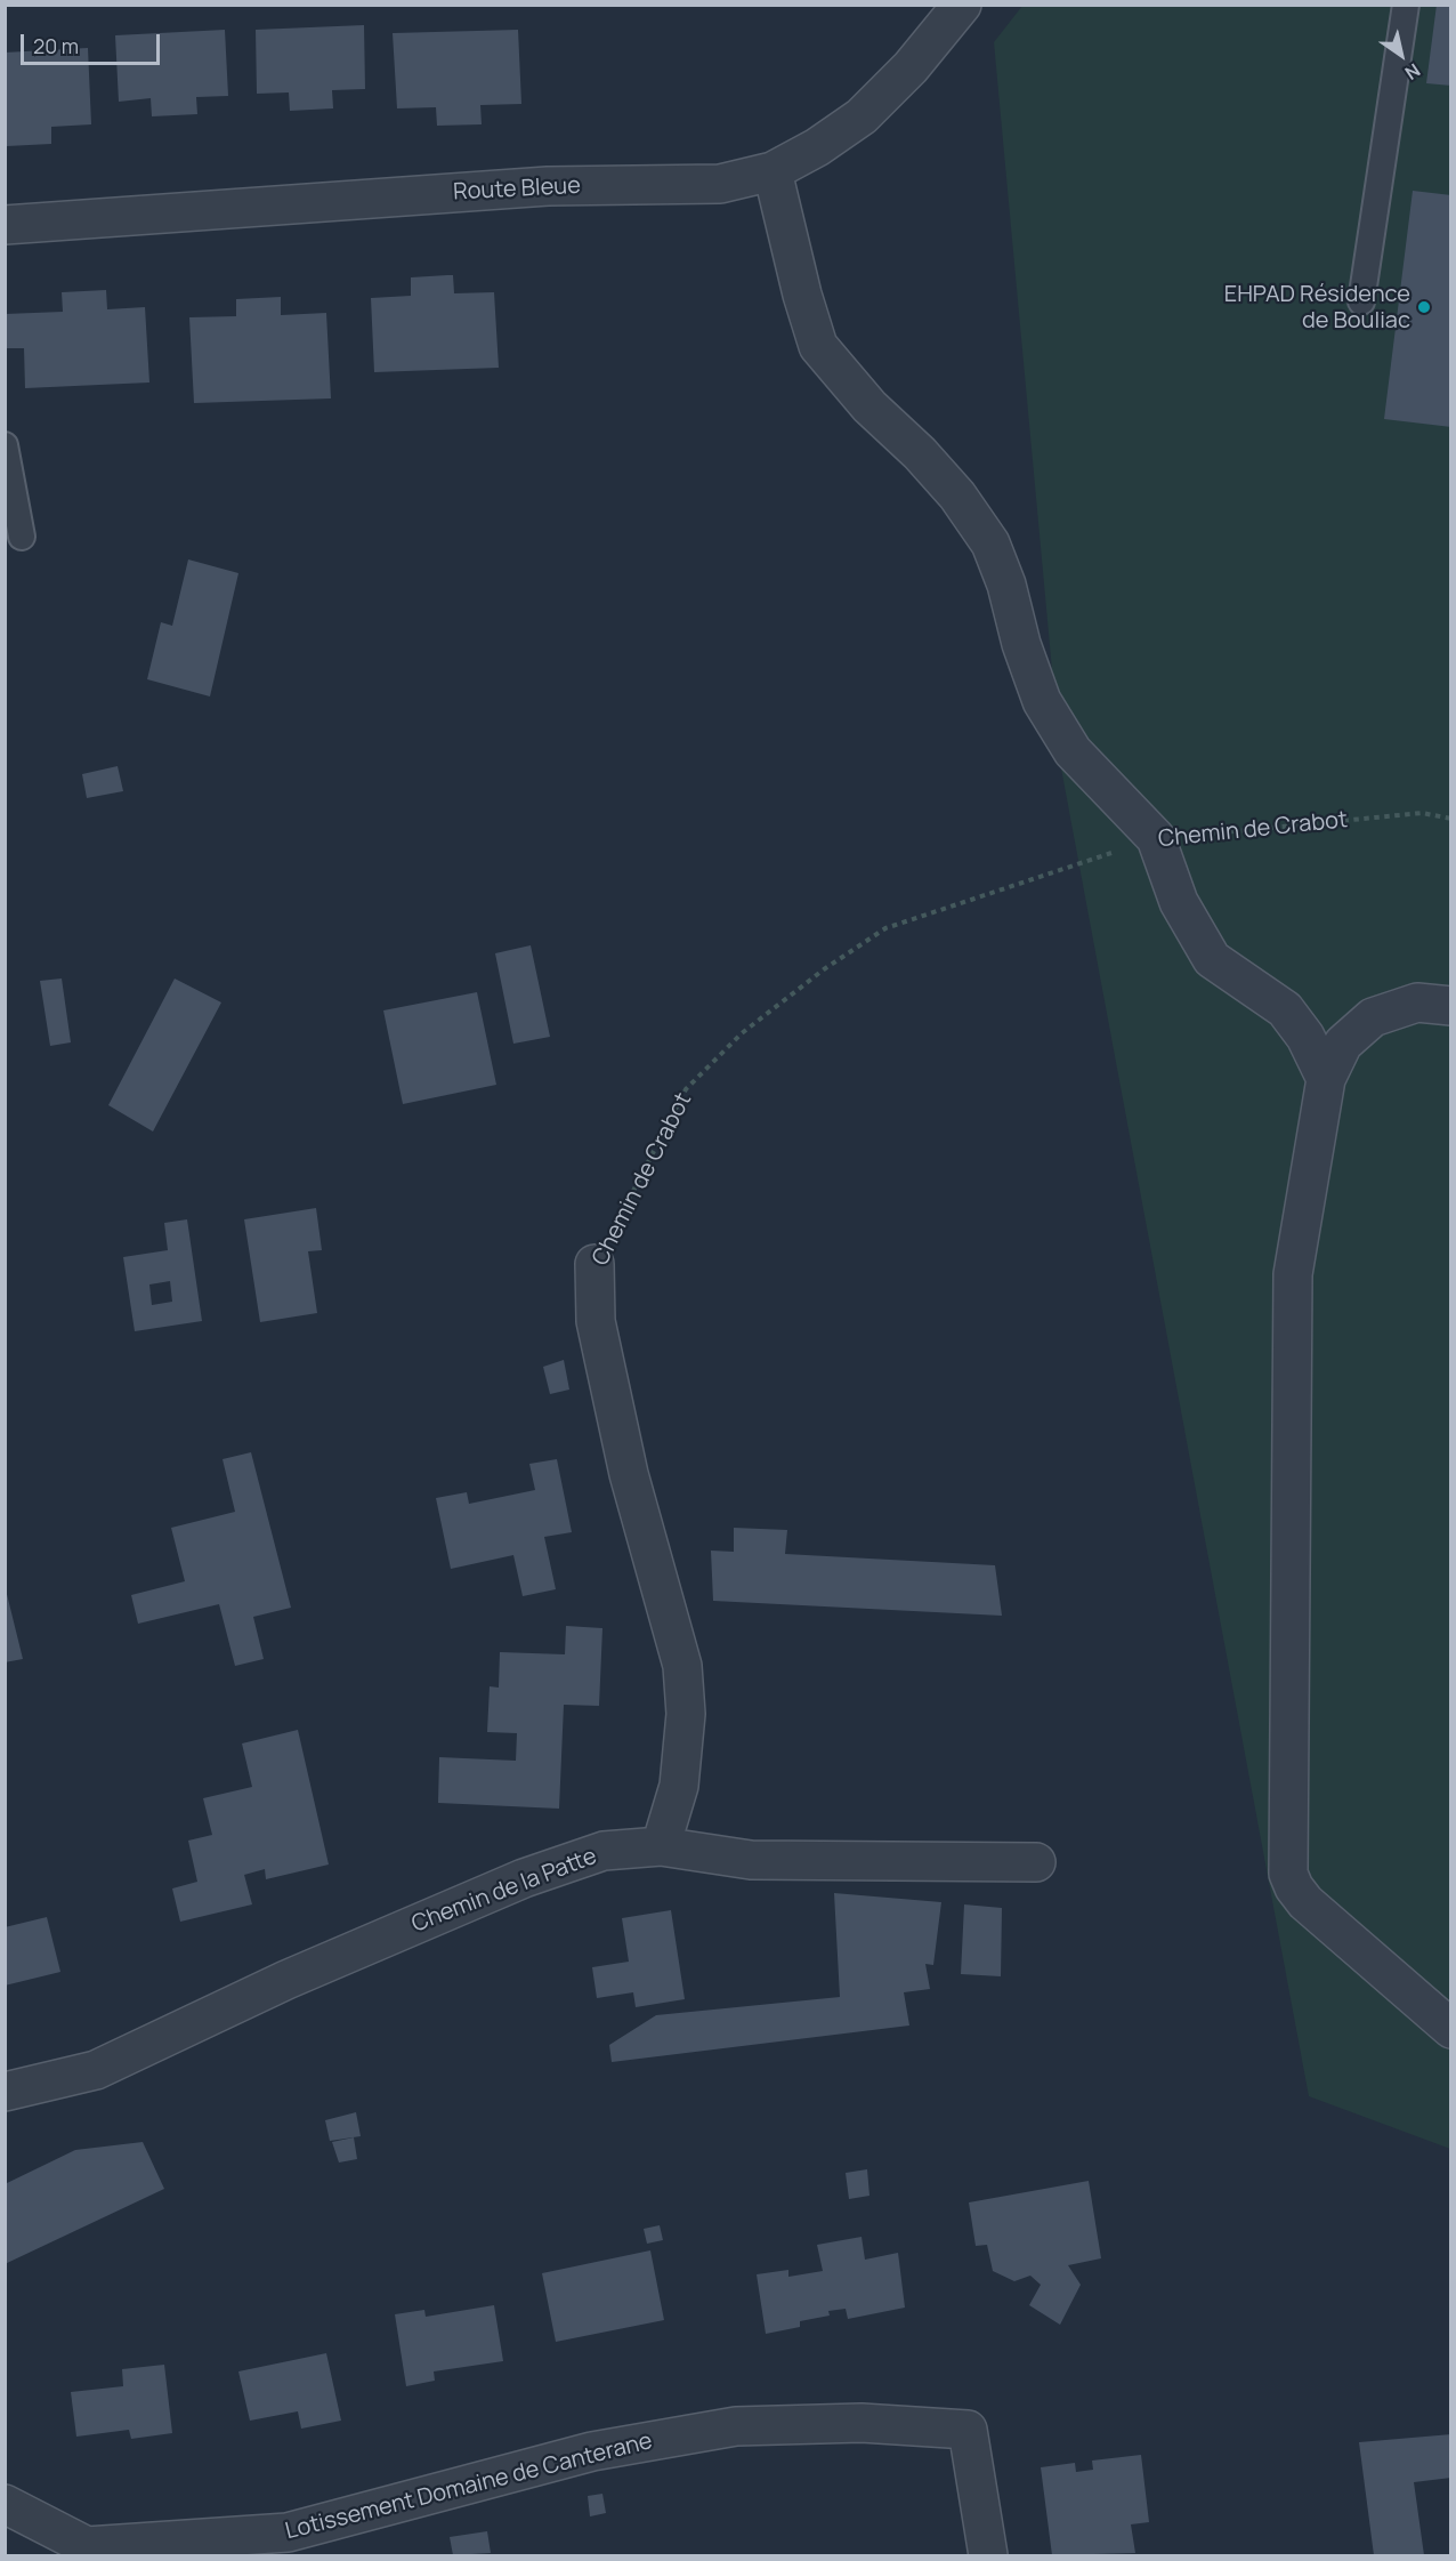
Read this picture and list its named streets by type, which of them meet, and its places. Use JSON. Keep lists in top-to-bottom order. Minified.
{"streets":{"street":["Route Bleue","Chemin de Crabot","Chemin de la Patte","Lotissement Domaine de Canterane"]},"crossings":[["Chemin de Crabot","Chemin de la Patte"]],"places":["EHPAD Résidence de Bouliac"],"scale_bar":"20 m","north":"bottom right"}
